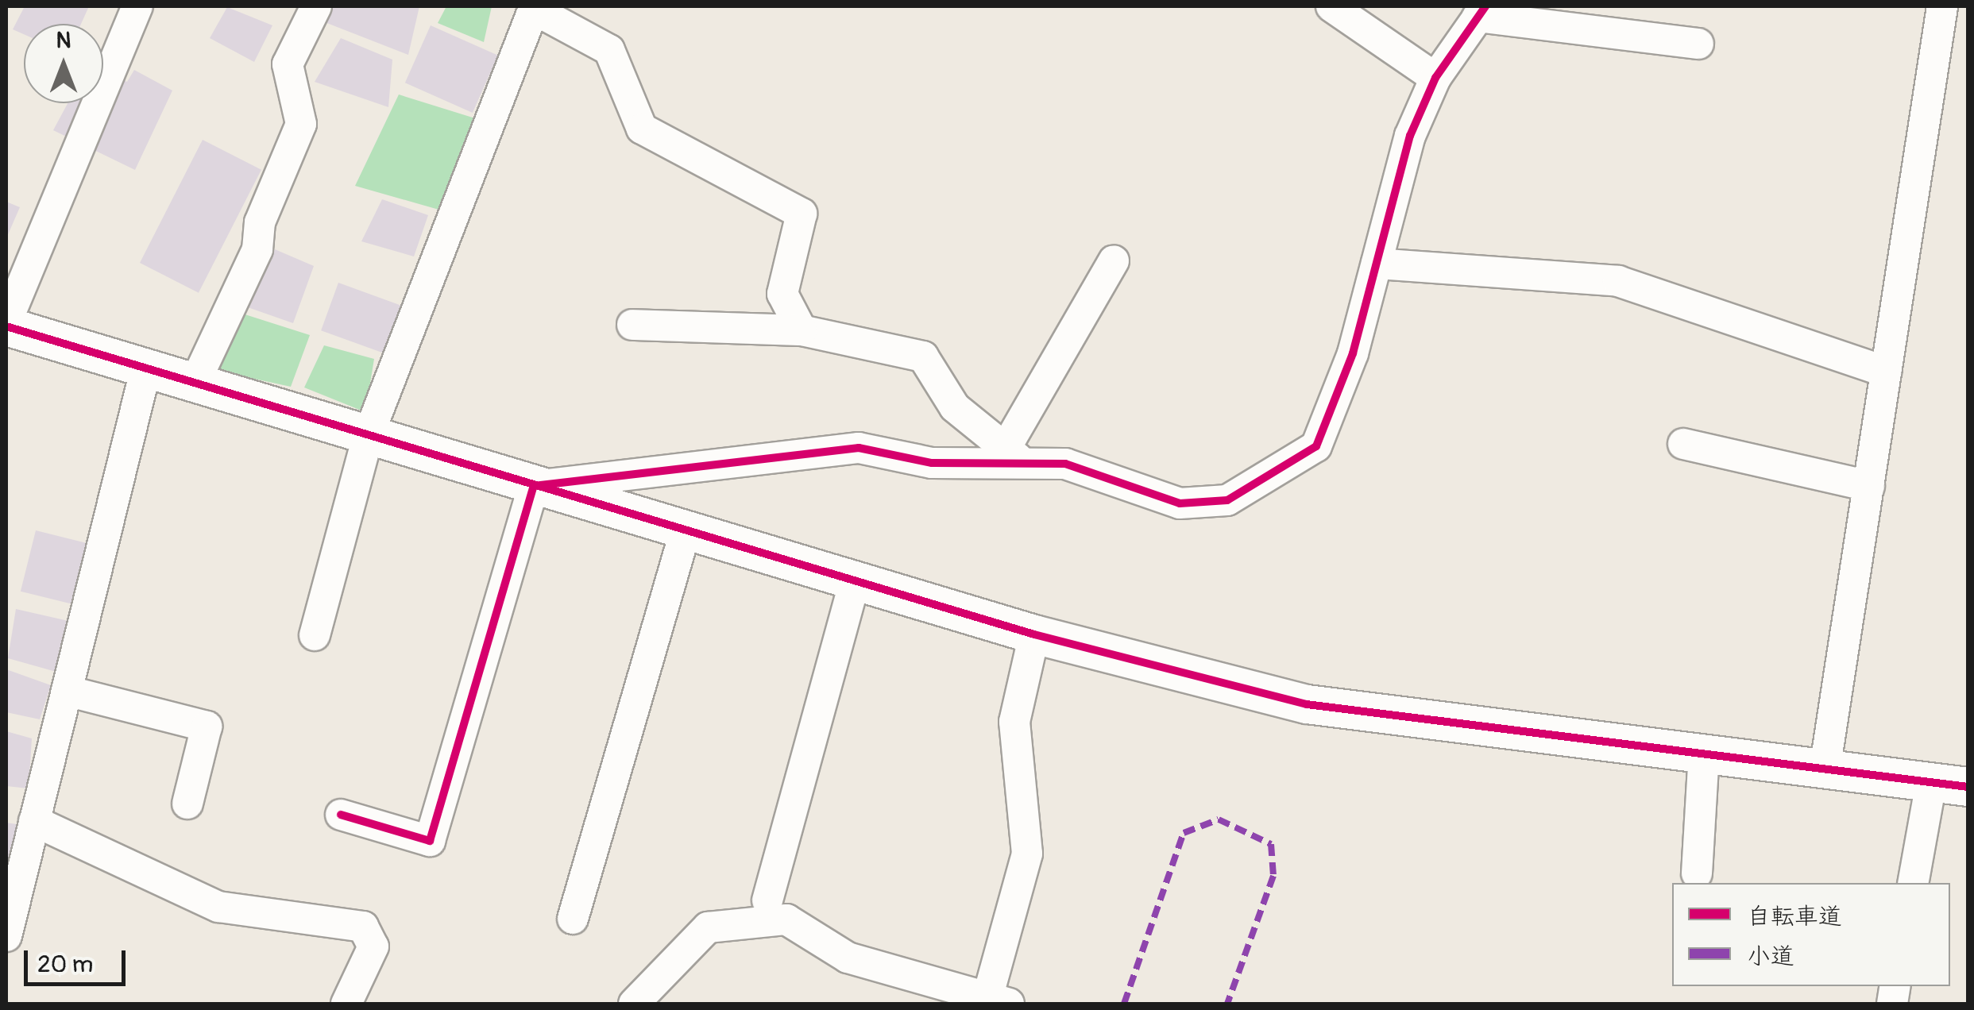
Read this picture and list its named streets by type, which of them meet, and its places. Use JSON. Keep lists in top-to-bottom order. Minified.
{"legend":["自転車道","小道"],"scale_bar":"20 m","north":"top"}
